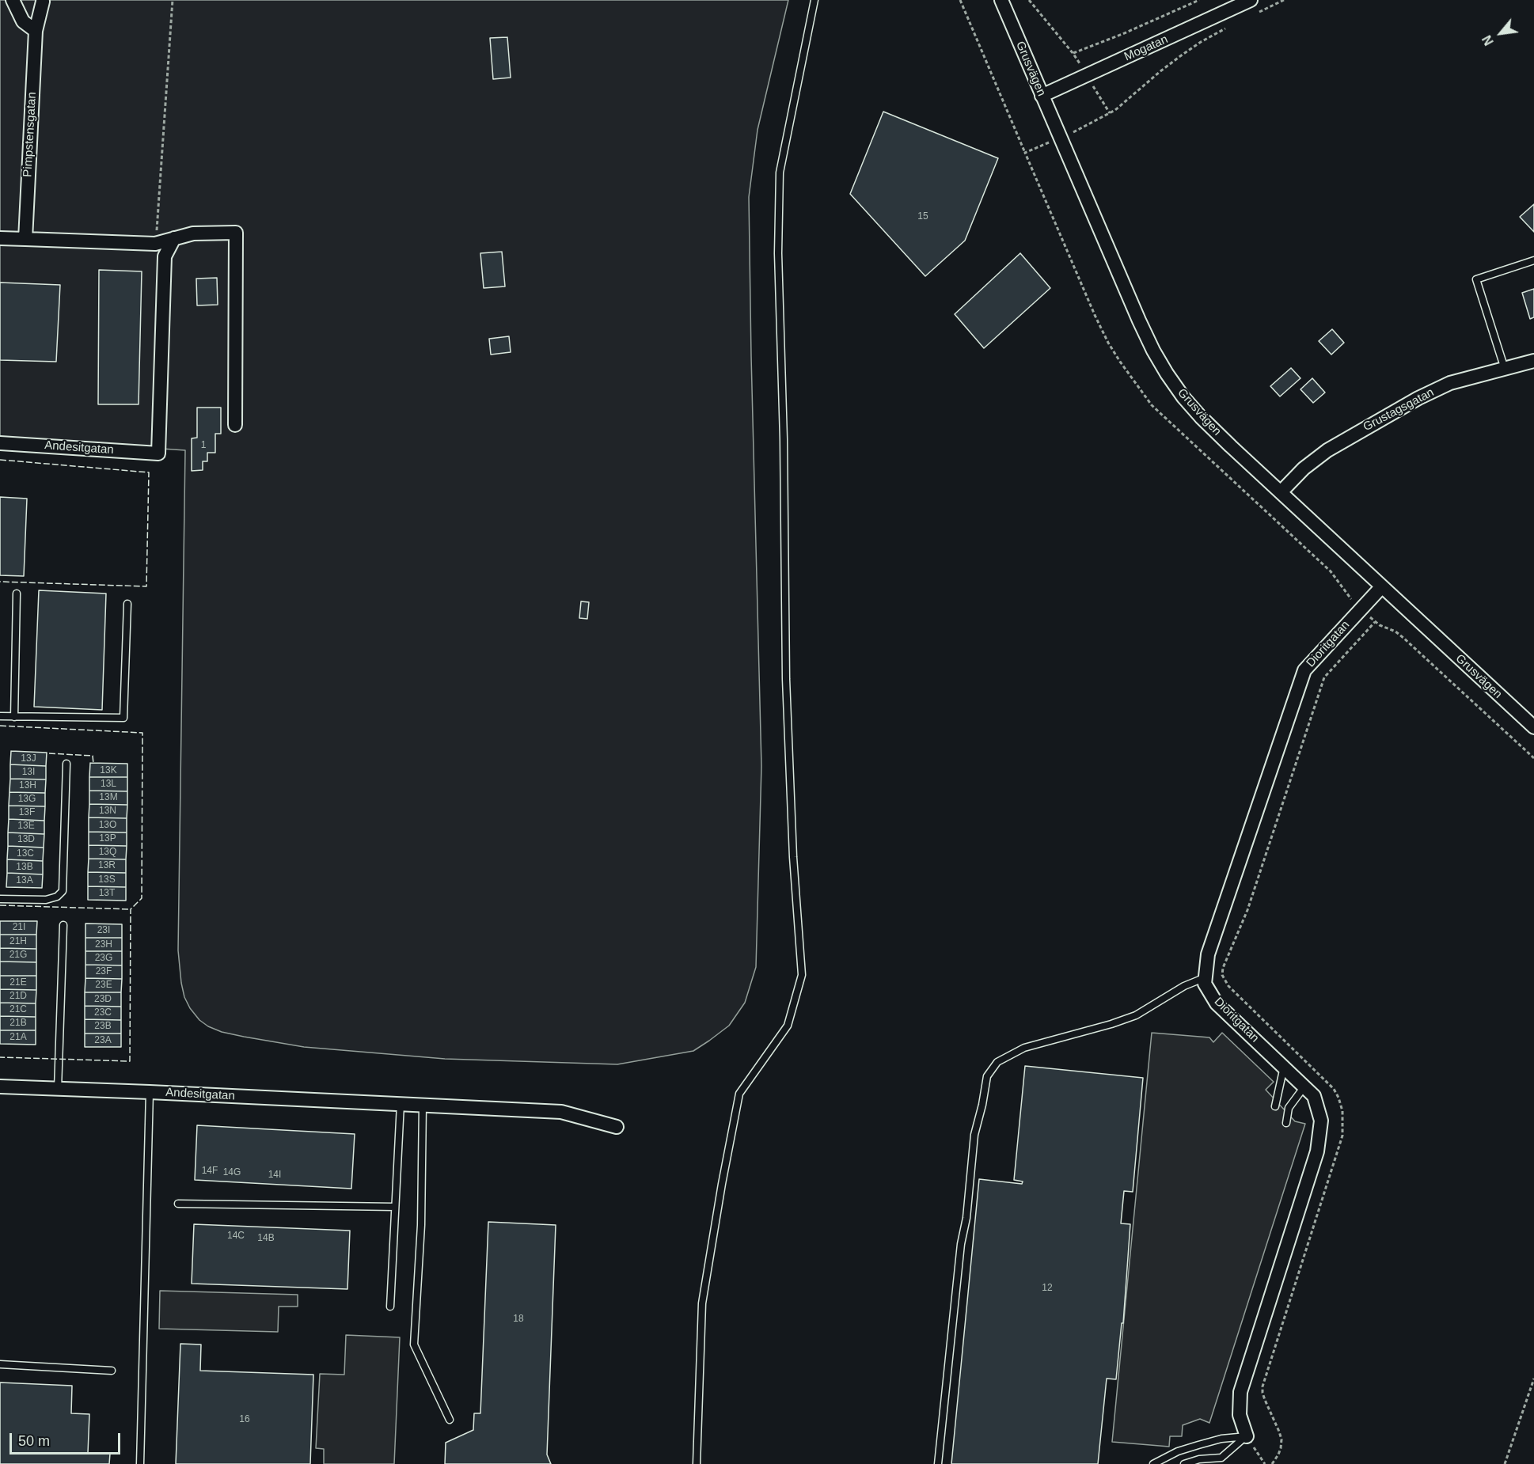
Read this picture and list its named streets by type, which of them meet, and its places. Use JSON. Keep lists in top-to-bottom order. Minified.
{"streets":{"street":["Mogatan","Grusvägen","Pimpstensgatan","Grustagsgatan","Andesitgatan","Dioritgatan"]},"crossings":[["Mogatan","Grusvägen"],["Grusvägen","Grustagsgatan"],["Grusvägen","Dioritgatan"]],"house_numbers":["15","1","13J","13K","13I","13L","13H","13M","13G","13N","13F","13O","13E","13P","13D","13Q","13C","13R","13B","13S","13A","13T","21I","23I","21H","23H","21G","23G","23F","21E","23E","21D","23D","21C","23C","21B","23B","21A","23A","14F","14G","14I","14C","14B","12","18","16"],"scale_bar":"50 m","north":"bottom left"}
